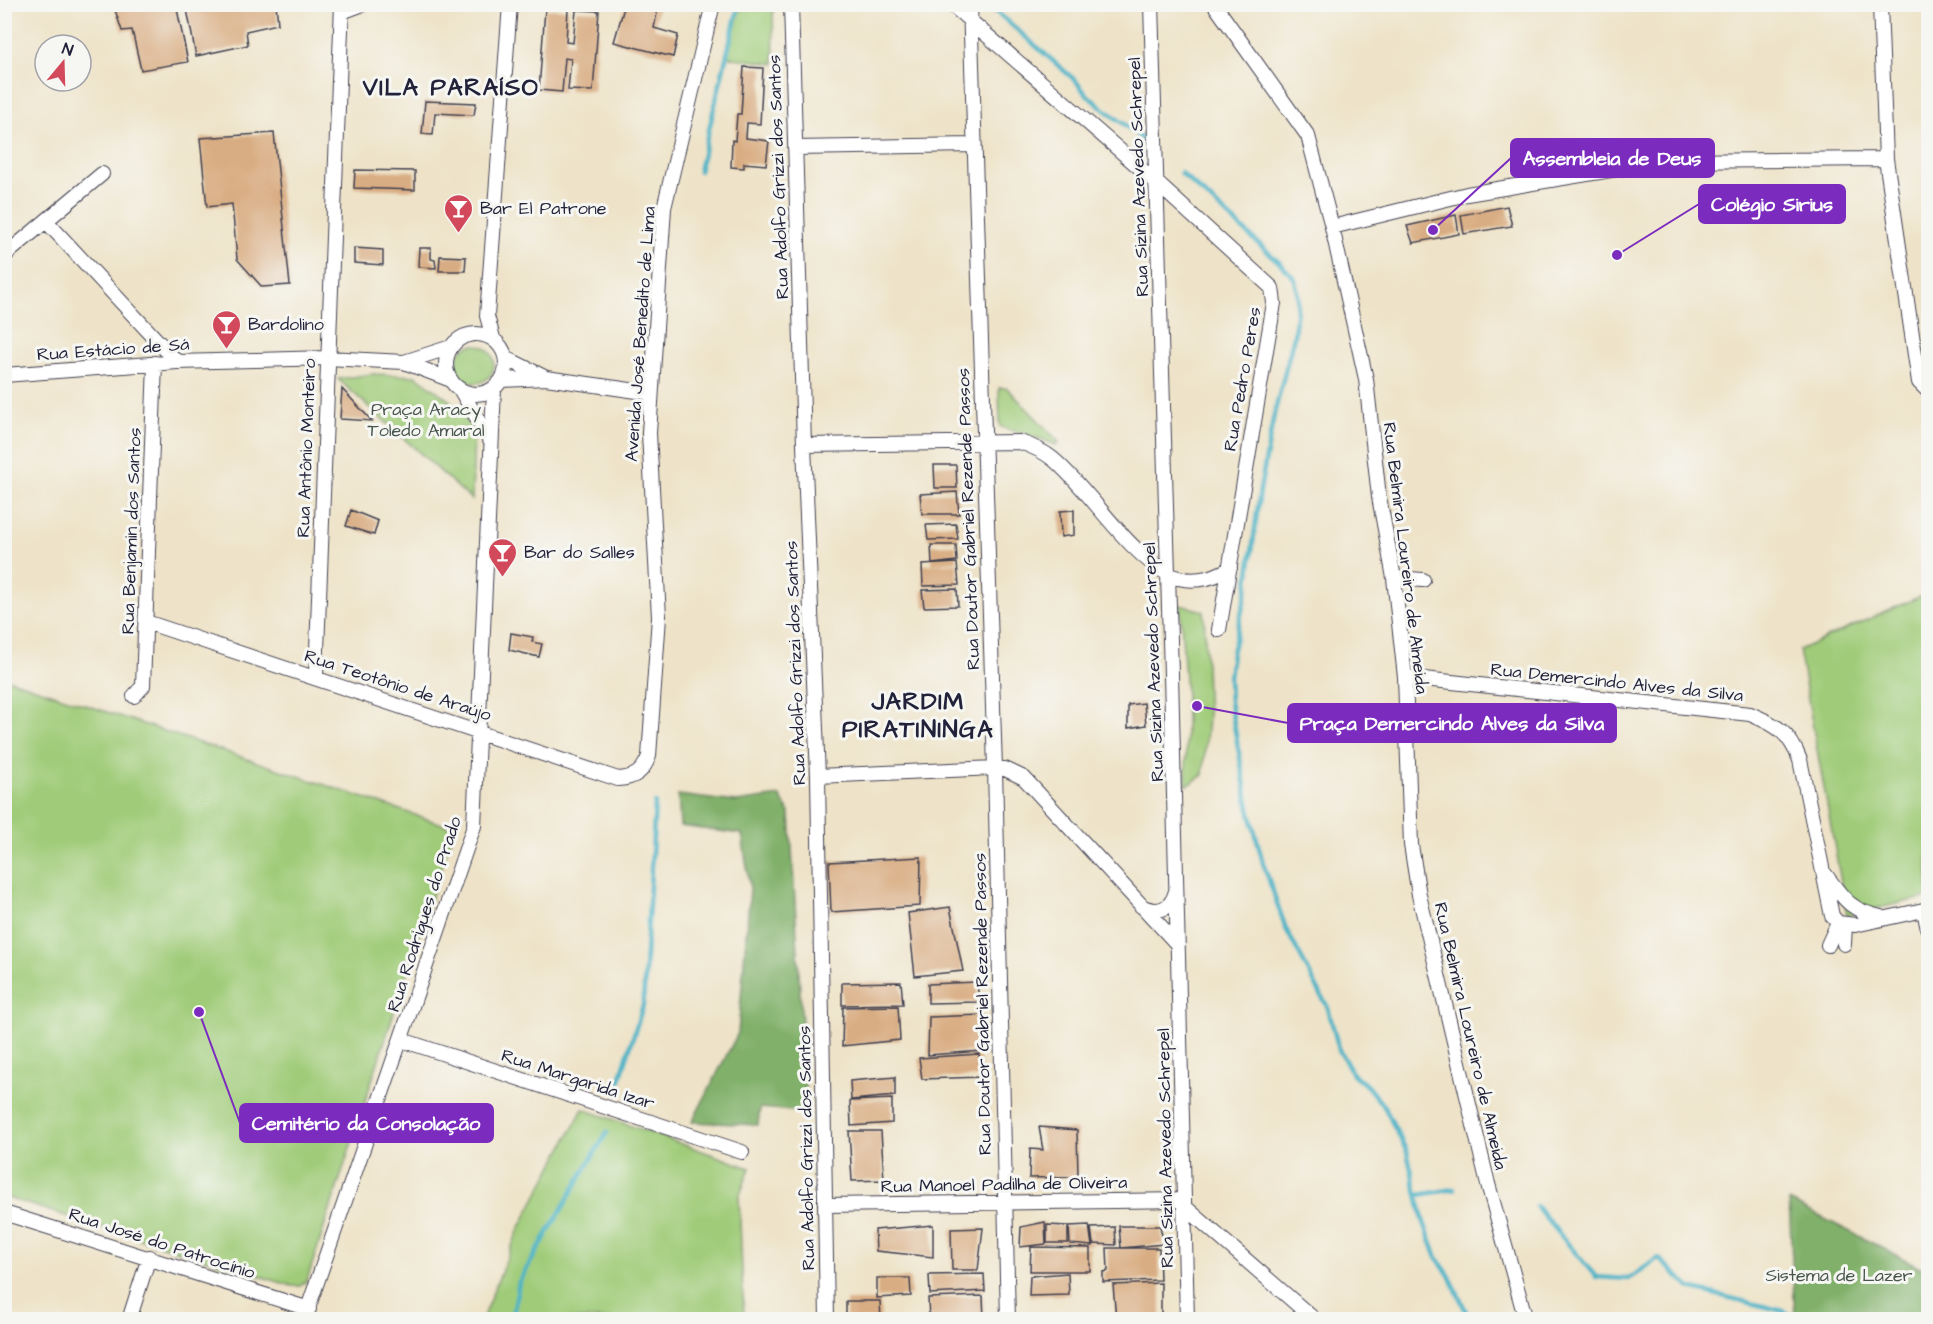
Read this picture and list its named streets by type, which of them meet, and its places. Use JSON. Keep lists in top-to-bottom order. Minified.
{"streets":{"street":["Rua Adolfo Grizzi dos Santos","Rua Sizina Azevedo Schrepel","Avenida José Benedito de Lima","Rua Estácio de Sá","Rua Pedro Peres","Rua Antônio Monteiro","Rua Doutor Gabriel Rezende Passos","Rua Benjamin dos Santos","Rua Belmira Loureiro de Almeida","Rua Demercindo Alves da Silva","Rua Teotônio de Araújo","Rua Rodrigues do Prado","Rua Margarida Izar","Rua Manoel Padilha de Oliveira","Rua José do Patrocínio"]},"crossings":[["Rua Adolfo Grizzi dos Santos","Rua Manoel Padilha de Oliveira"],["Rua Sizina Azevedo Schrepel","Rua Pedro Peres"],["Rua Sizina Azevedo Schrepel","Rua Manoel Padilha de Oliveira"],["Avenida José Benedito de Lima","Rua Teotônio de Araújo"],["Rua Estácio de Sá","Rua Antônio Monteiro"],["Rua Estácio de Sá","Rua Benjamin dos Santos"],["Rua Estácio de Sá","Rua Rodrigues do Prado"],["Rua Antônio Monteiro","Rua Teotônio de Araújo"],["Rua Doutor Gabriel Rezende Passos","Rua Manoel Padilha de Oliveira"],["Rua Benjamin dos Santos","Rua Teotônio de Araújo"],["Rua Belmira Loureiro de Almeida","Rua Demercindo Alves da Silva"],["Rua Teotônio de Araújo","Rua Rodrigues do Prado"],["Rua Rodrigues do Prado","Rua Margarida Izar"],["Rua Rodrigues do Prado","Rua José do Patrocínio"]],"districts":["VILA PARAÍSO","JARDIM PIRATININGA"],"parks":["Praça Aracy Toledo Amaral","Sistema de Lazer"],"places":{"other":["Assembleia de Deus","Colégio Sirius","Praça Demercindo Alves da Silva","Cemitério da Consolação"],"bar":["Bar El Patrone","Bardolino","Bar do Salles"]},"north":"top"}
